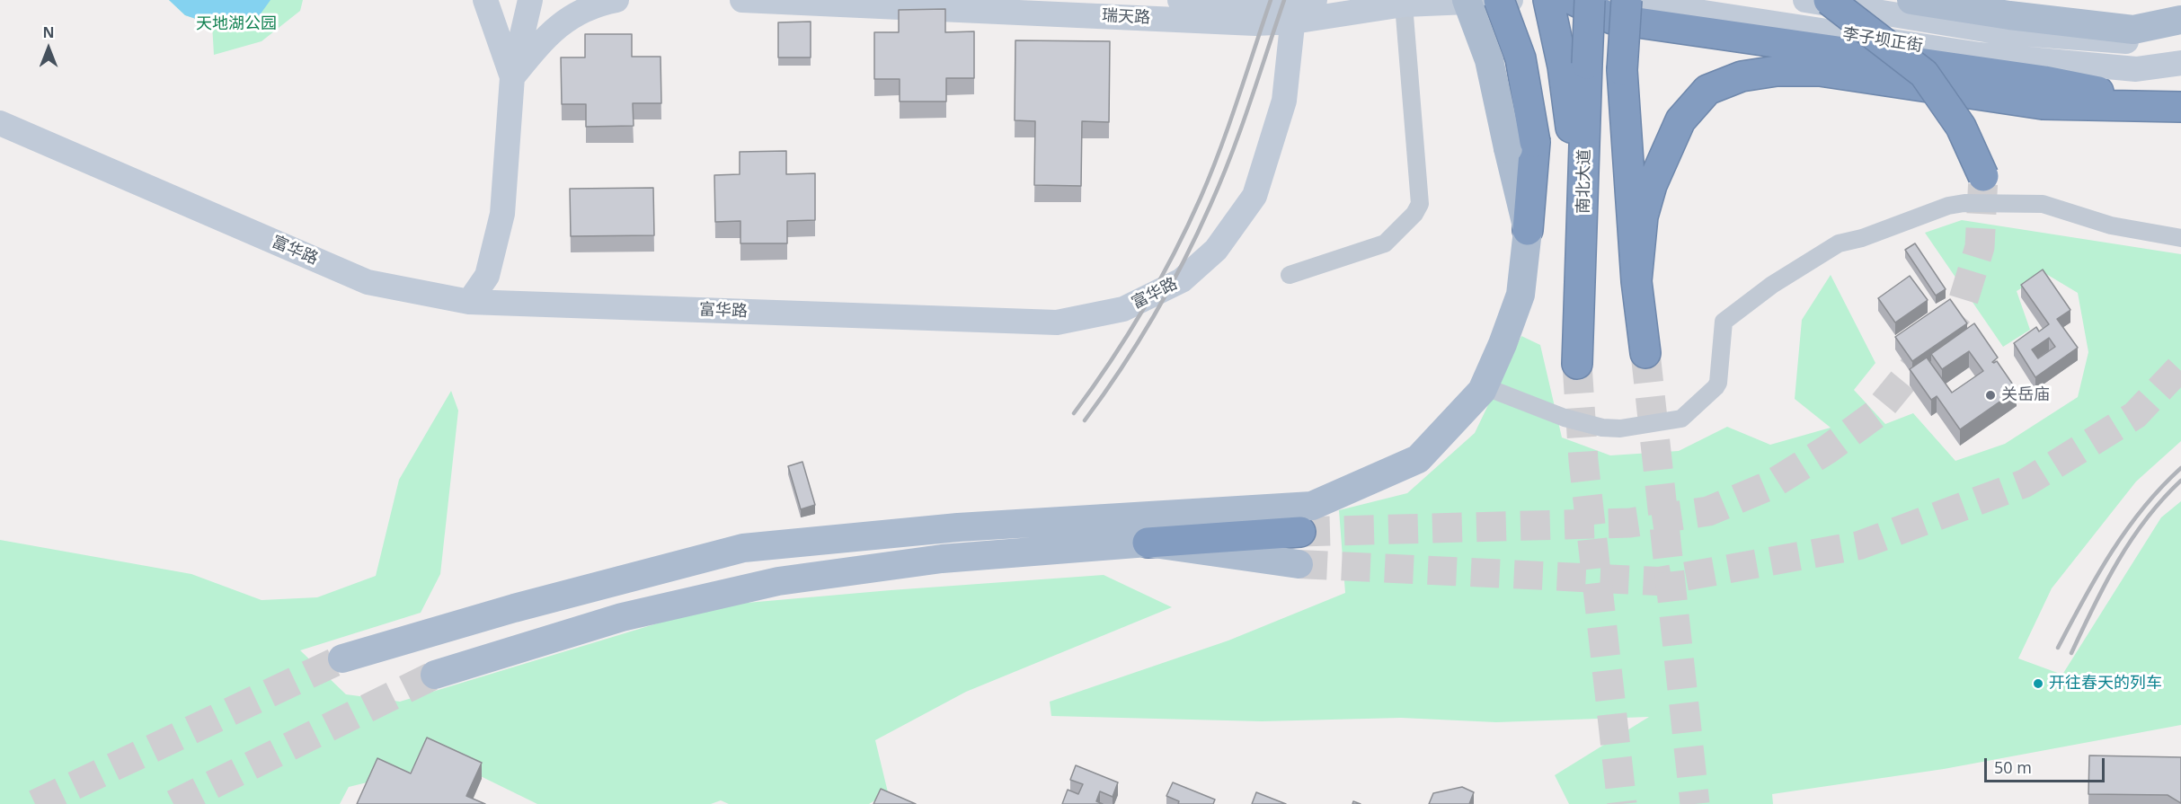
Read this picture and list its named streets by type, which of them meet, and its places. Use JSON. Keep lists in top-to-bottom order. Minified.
{"streets":{"highway":["南北大道"],"street":["瑞天路","李子坝正街","富华路"]},"crossings":[["瑞天路","富华路"]],"parks":["天地湖公园"],"places":["关岳庙","开往春天的列车"],"scale_bar":"50 m","north":"top"}
